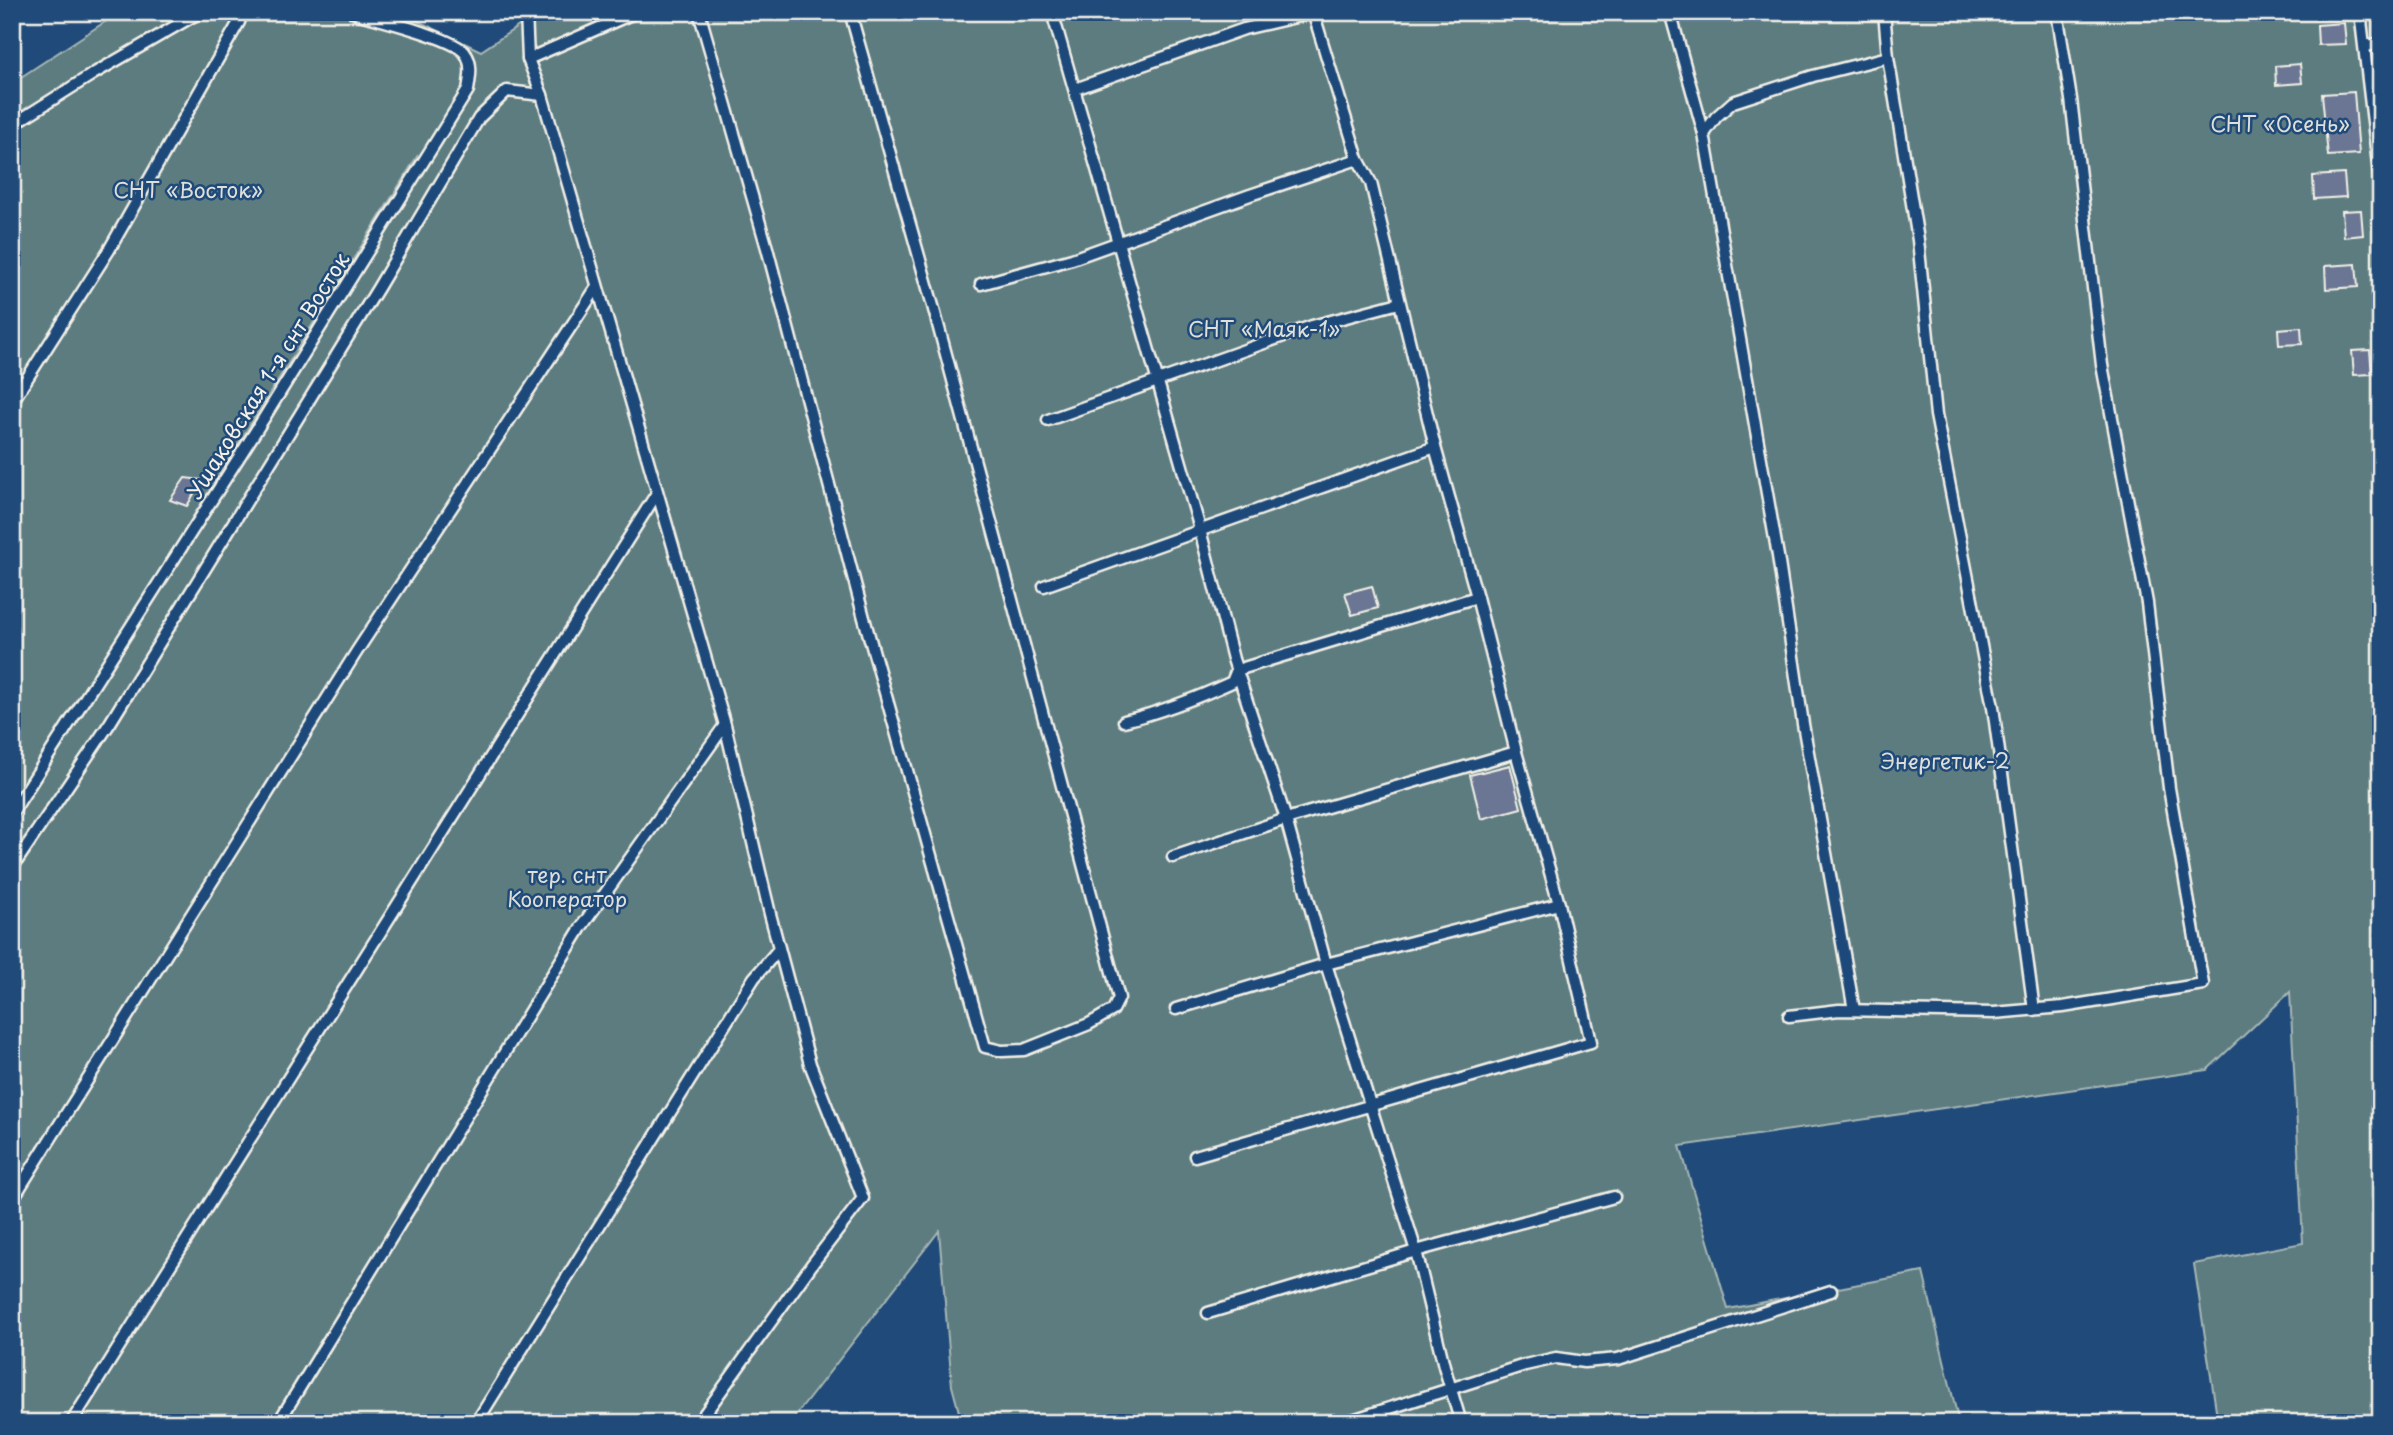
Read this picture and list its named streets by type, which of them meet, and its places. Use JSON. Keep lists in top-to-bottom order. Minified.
{"streets":{"lane":["Ушаковская 1-я снт Восток"]},"parks":["СНТ «Осень»","СНТ «Восток»","СНТ «Маяк-1»","Энергетик-2","тер. снт Кооператор"]}
